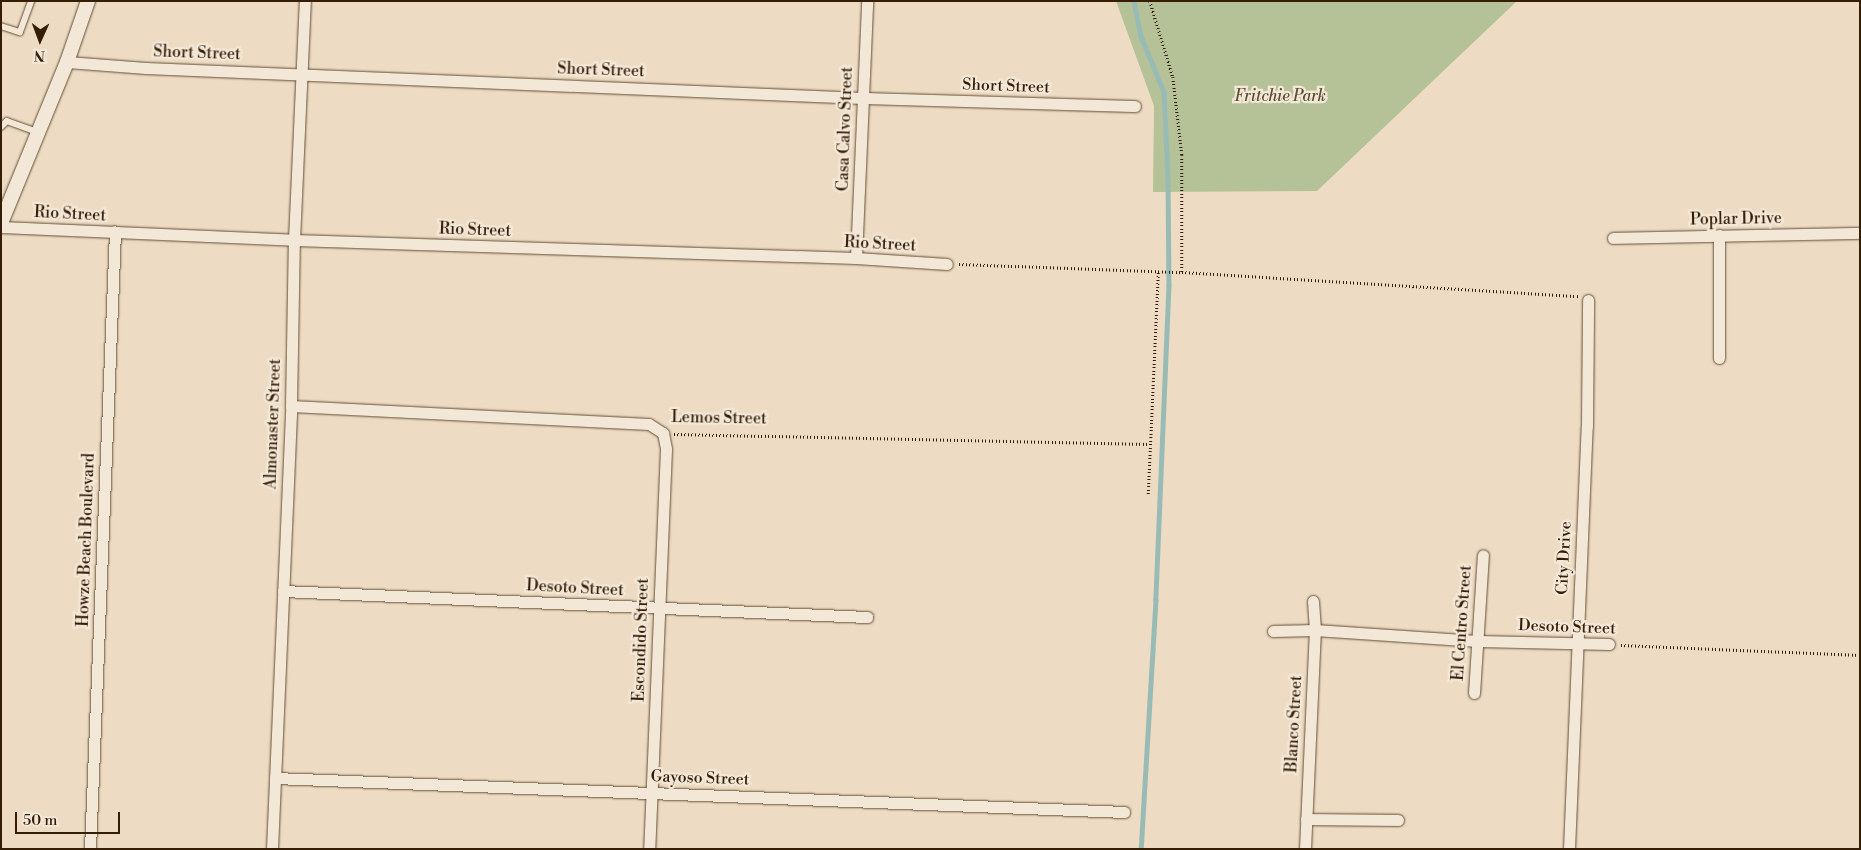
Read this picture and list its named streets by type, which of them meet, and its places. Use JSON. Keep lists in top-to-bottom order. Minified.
{"streets":{"street":["Short Street","Casa Calvo Street","Rio Street","Poplar Drive","Lemos Street","Almonaster Street","Howze Beach Boulevard","City Drive","Desoto Street","El Centro Street","Escondido Street","Blanco Street","Gayoso Street"]},"crossings":[["Short Street","Casa Calvo Street"],["Short Street","Almonaster Street"],["Casa Calvo Street","Rio Street"],["Rio Street","Almonaster Street"],["Rio Street","Howze Beach Boulevard"],["Lemos Street","Almonaster Street"],["Lemos Street","Escondido Street"],["Almonaster Street","Desoto Street"],["Almonaster Street","Gayoso Street"],["City Drive","Desoto Street"],["Desoto Street","El Centro Street"],["Desoto Street","Escondido Street"],["Desoto Street","Blanco Street"],["Escondido Street","Gayoso Street"]],"parks":["Fritchie Park"],"scale_bar":"50 m","north":"bottom"}
